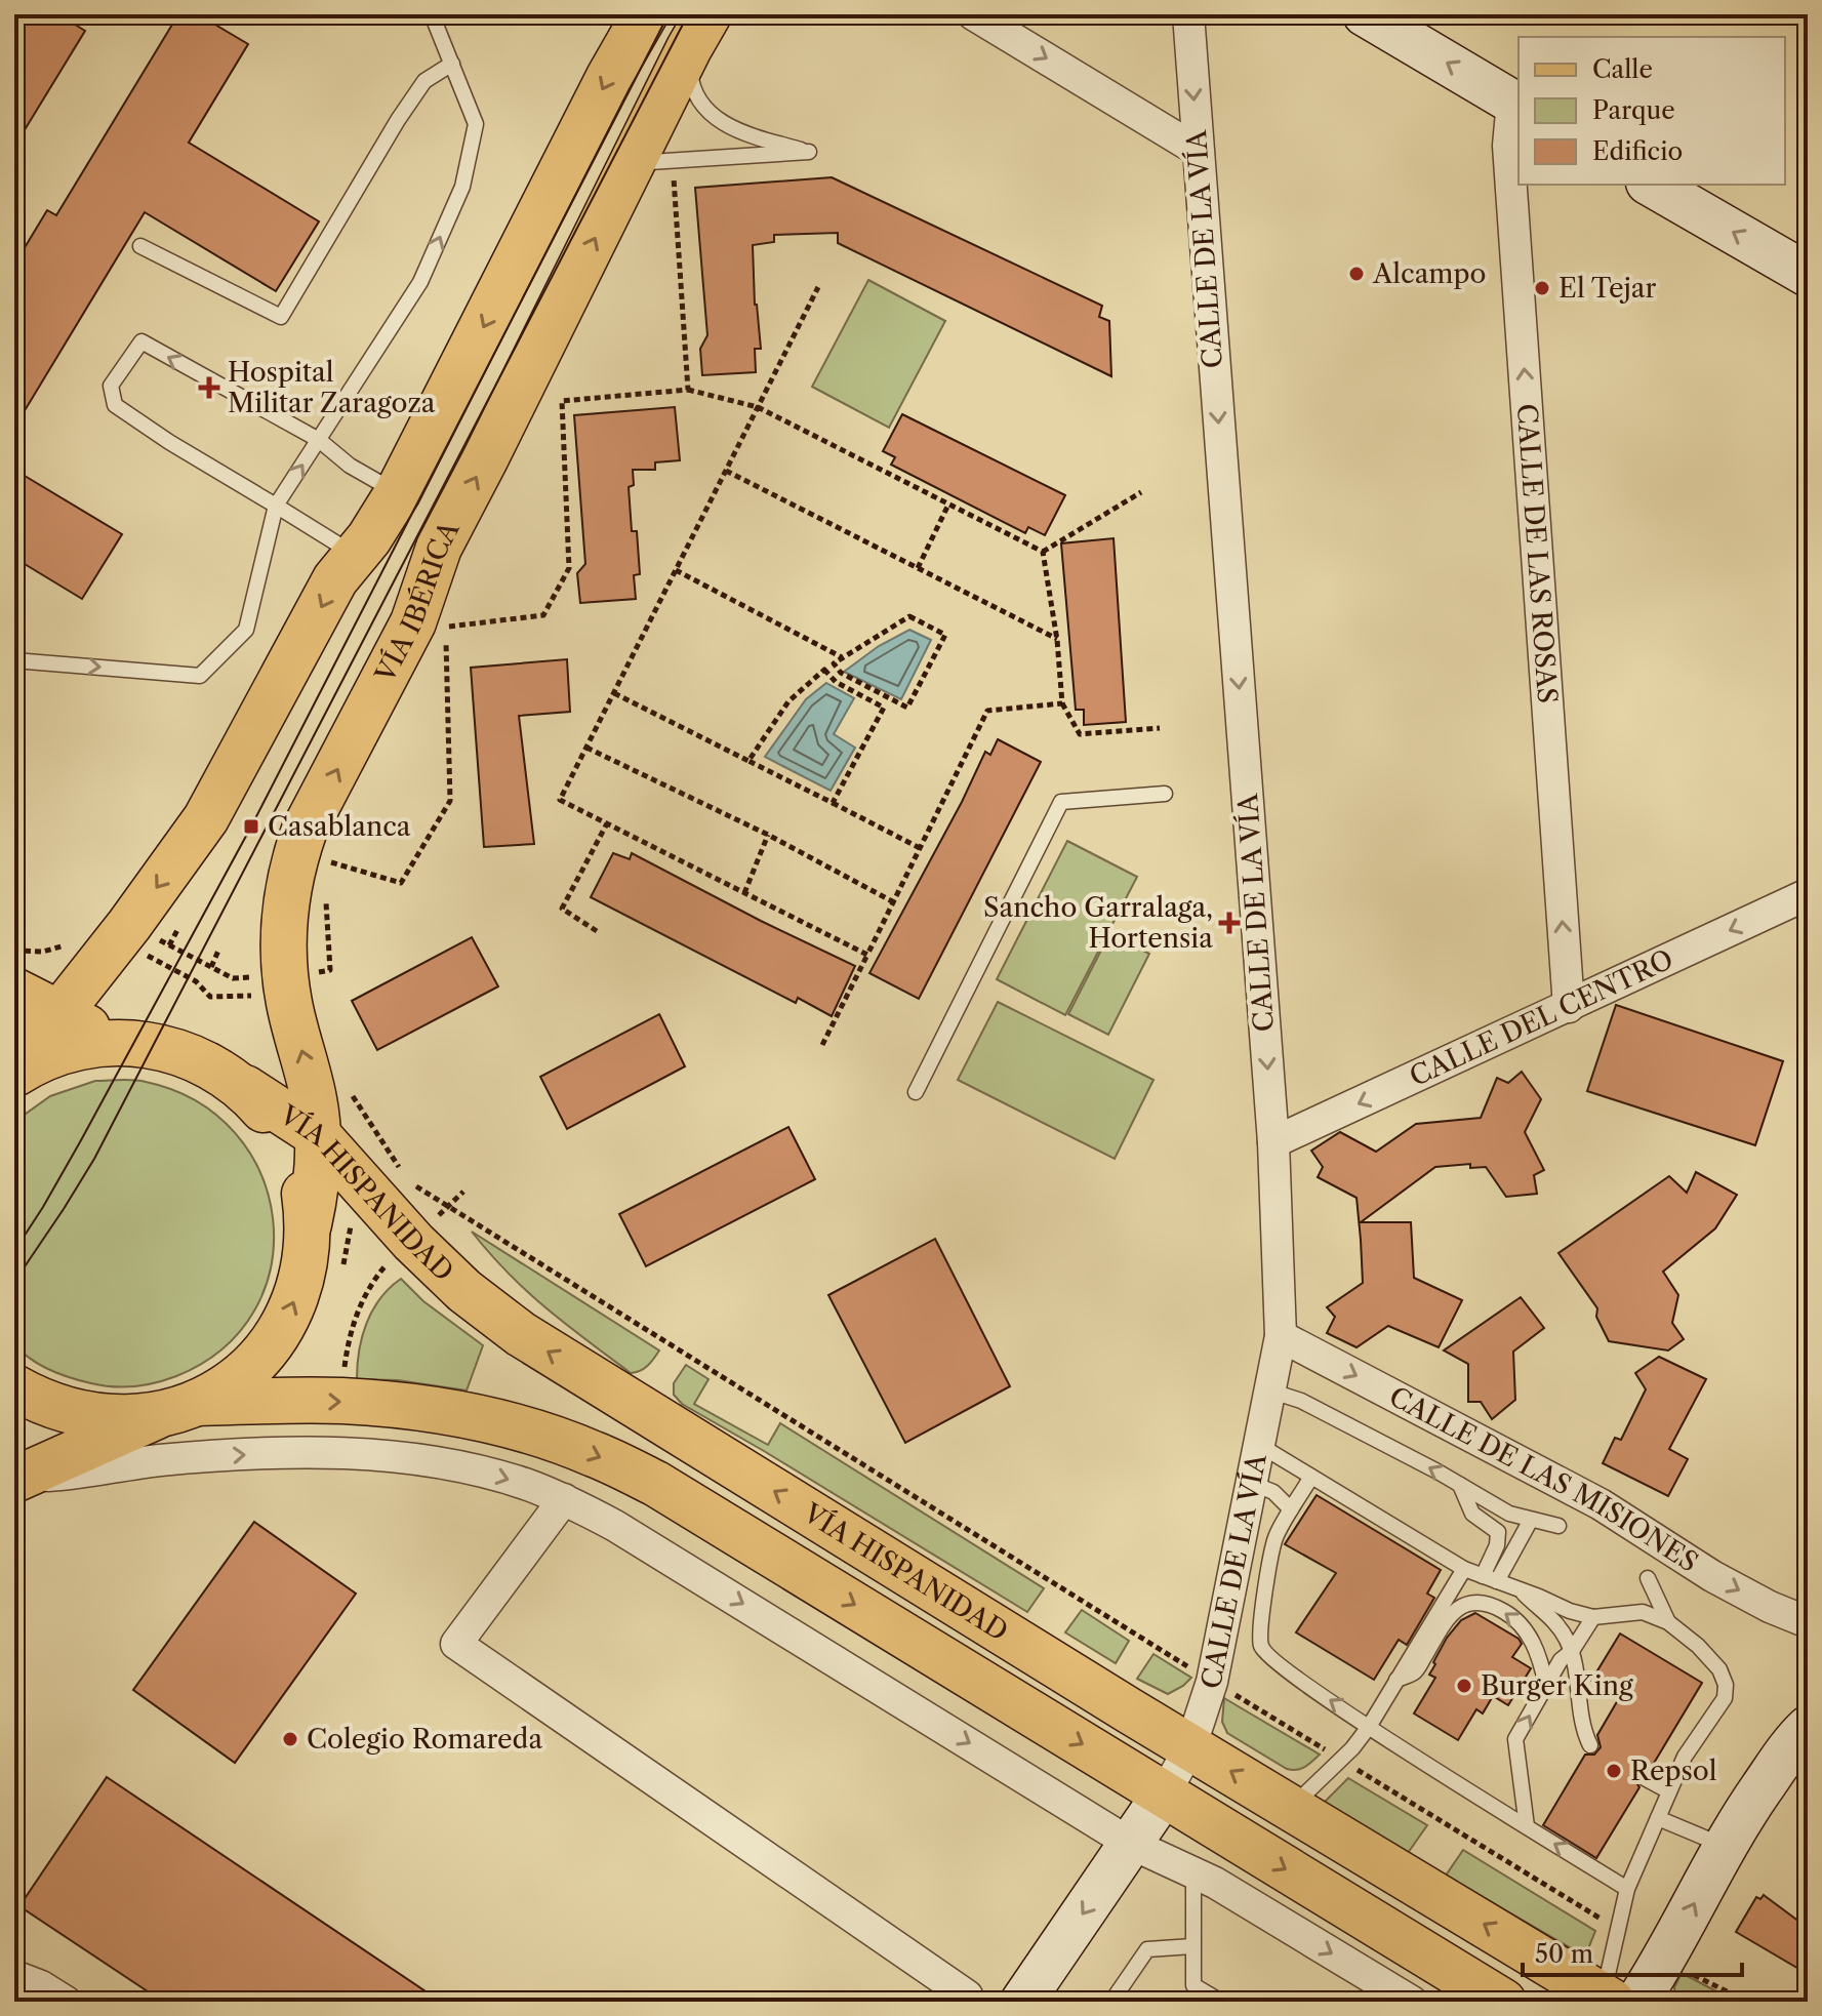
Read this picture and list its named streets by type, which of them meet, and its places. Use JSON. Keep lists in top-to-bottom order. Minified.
{"streets":{"main road":["VÍA IBÉRICA","VÍA HISPANIDAD"],"street":["CALLE DE LA VÍA","CALLE DE LAS ROSAS","CALLE DEL CENTRO","CALLE DE LAS MISIONES"]},"crossings":[["CALLE DE LA VÍA","CALLE DEL CENTRO"],["CALLE DE LA VÍA","VÍA HISPANIDAD"],["CALLE DE LA VÍA","CALLE DE LAS MISIONES"],["CALLE DE LAS ROSAS","CALLE DEL CENTRO"],["VÍA IBÉRICA","VÍA HISPANIDAD"]],"one_way":["CALLE DE LA VÍA","CALLE DE LAS ROSAS","CALLE DEL CENTRO","CALLE DE LAS MISIONES"],"places":{"other":["Alcampo","El Tejar","Burger King","Colegio Romareda","Repsol"],"health":["Hospital Militar Zaragoza","Sancho Garralaga, Hortensia"],"transit":["Casablanca"]},"legend":["Calle","Parque","Edificio"],"scale_bar":"50 m"}
